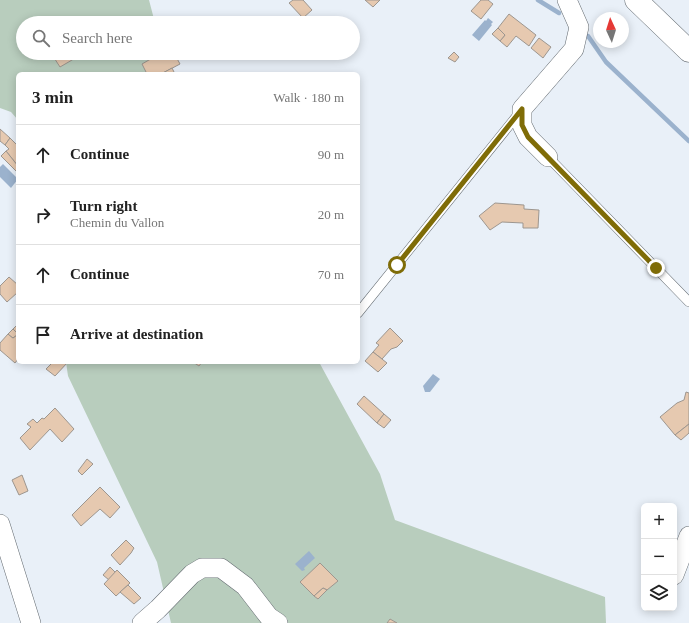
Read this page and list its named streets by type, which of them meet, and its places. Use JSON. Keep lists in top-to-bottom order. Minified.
{"north":"top","page":{"search":"Search here","heading":["3 min","Walk · 180 m"],"list":[["Continue","90 m"],["Turn right","Chemin du Vallon","20 m"],["Continue","70 m"],"Arrive at destination"],"map_buttons":["+","−"]}}
